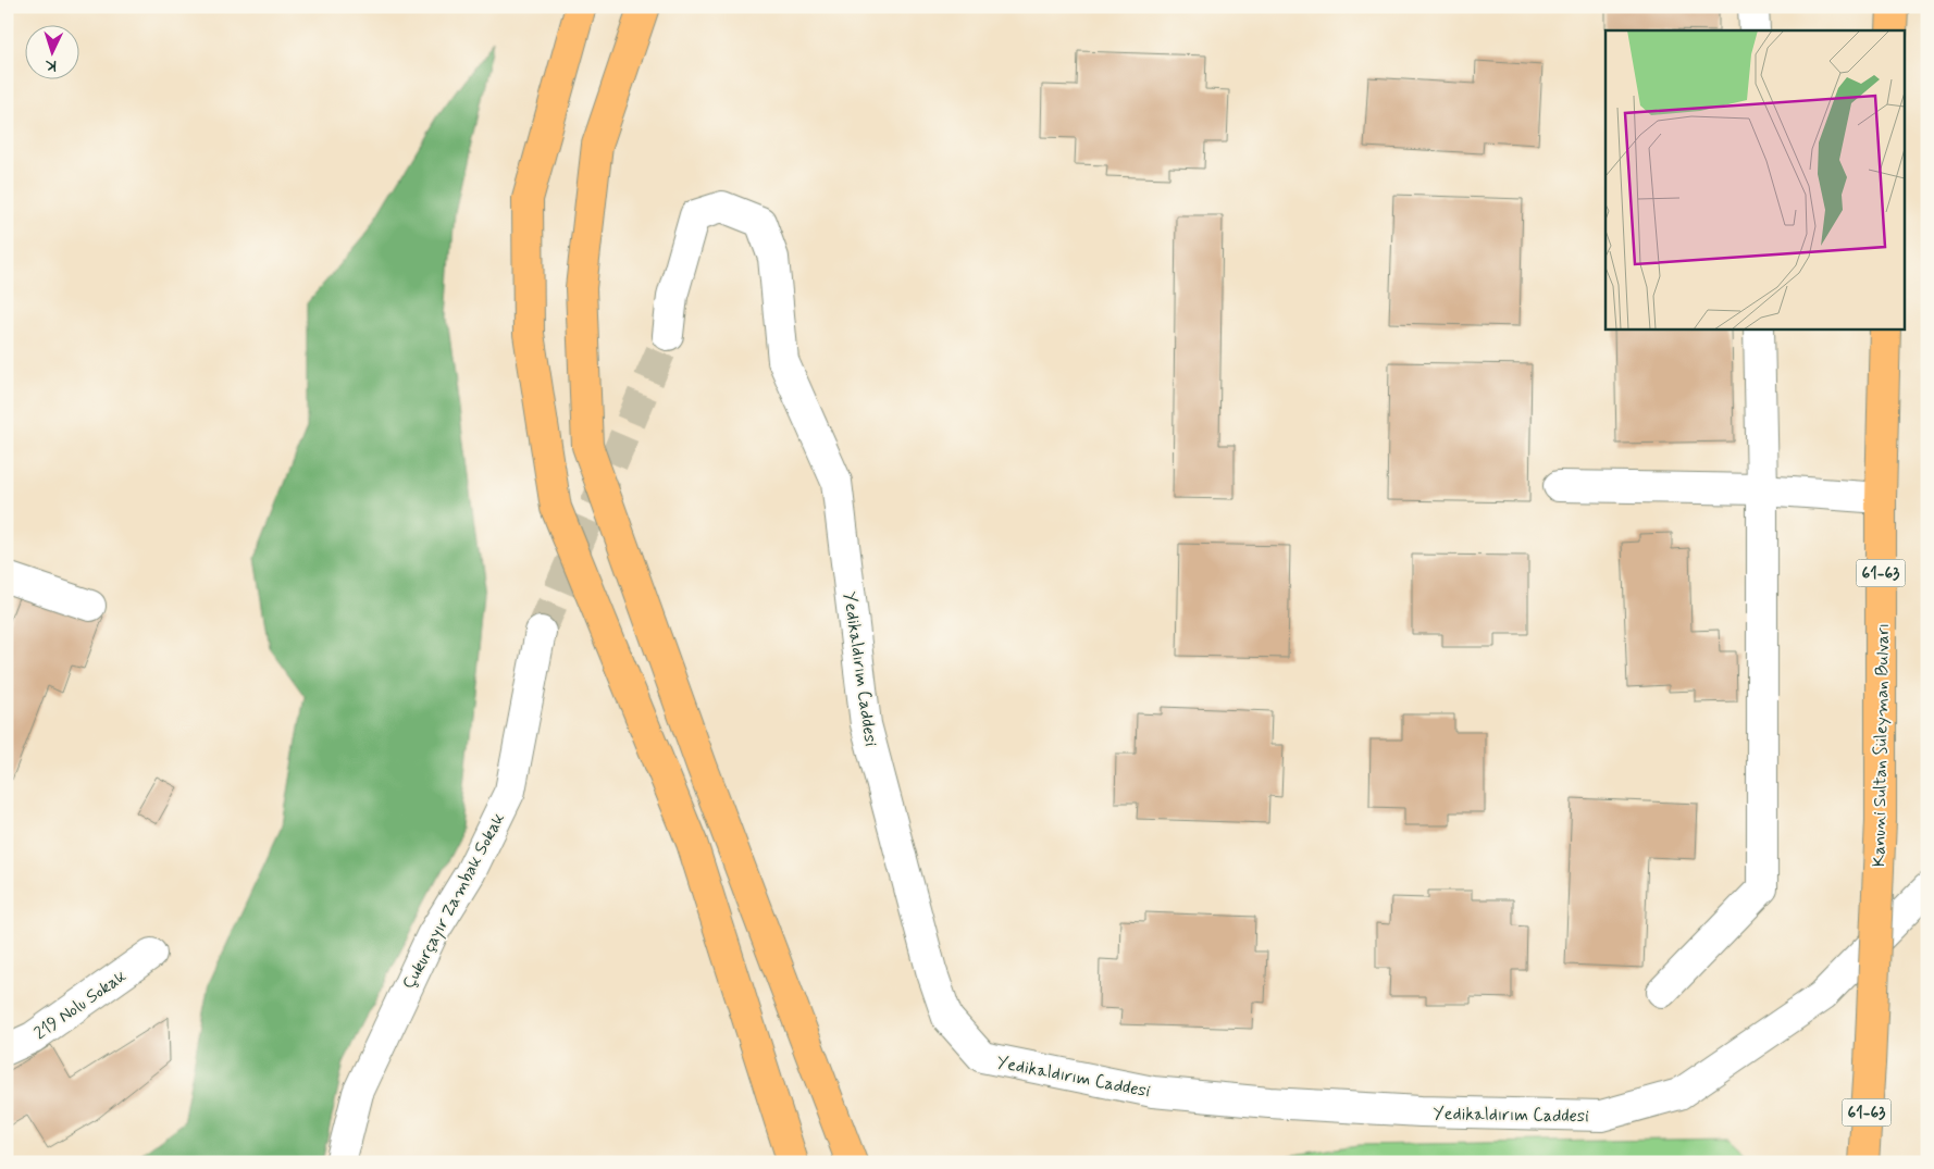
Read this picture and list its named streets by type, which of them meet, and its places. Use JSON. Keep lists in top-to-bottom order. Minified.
{"streets":{"main road":["61-63","Kanuni Sultan Süleyman Bulvarı"],"street":["Yedikaldırım Caddesi","Çukurçayır Zambak Sokak","219 Nolu Sokak"]},"north":"bottom"}
